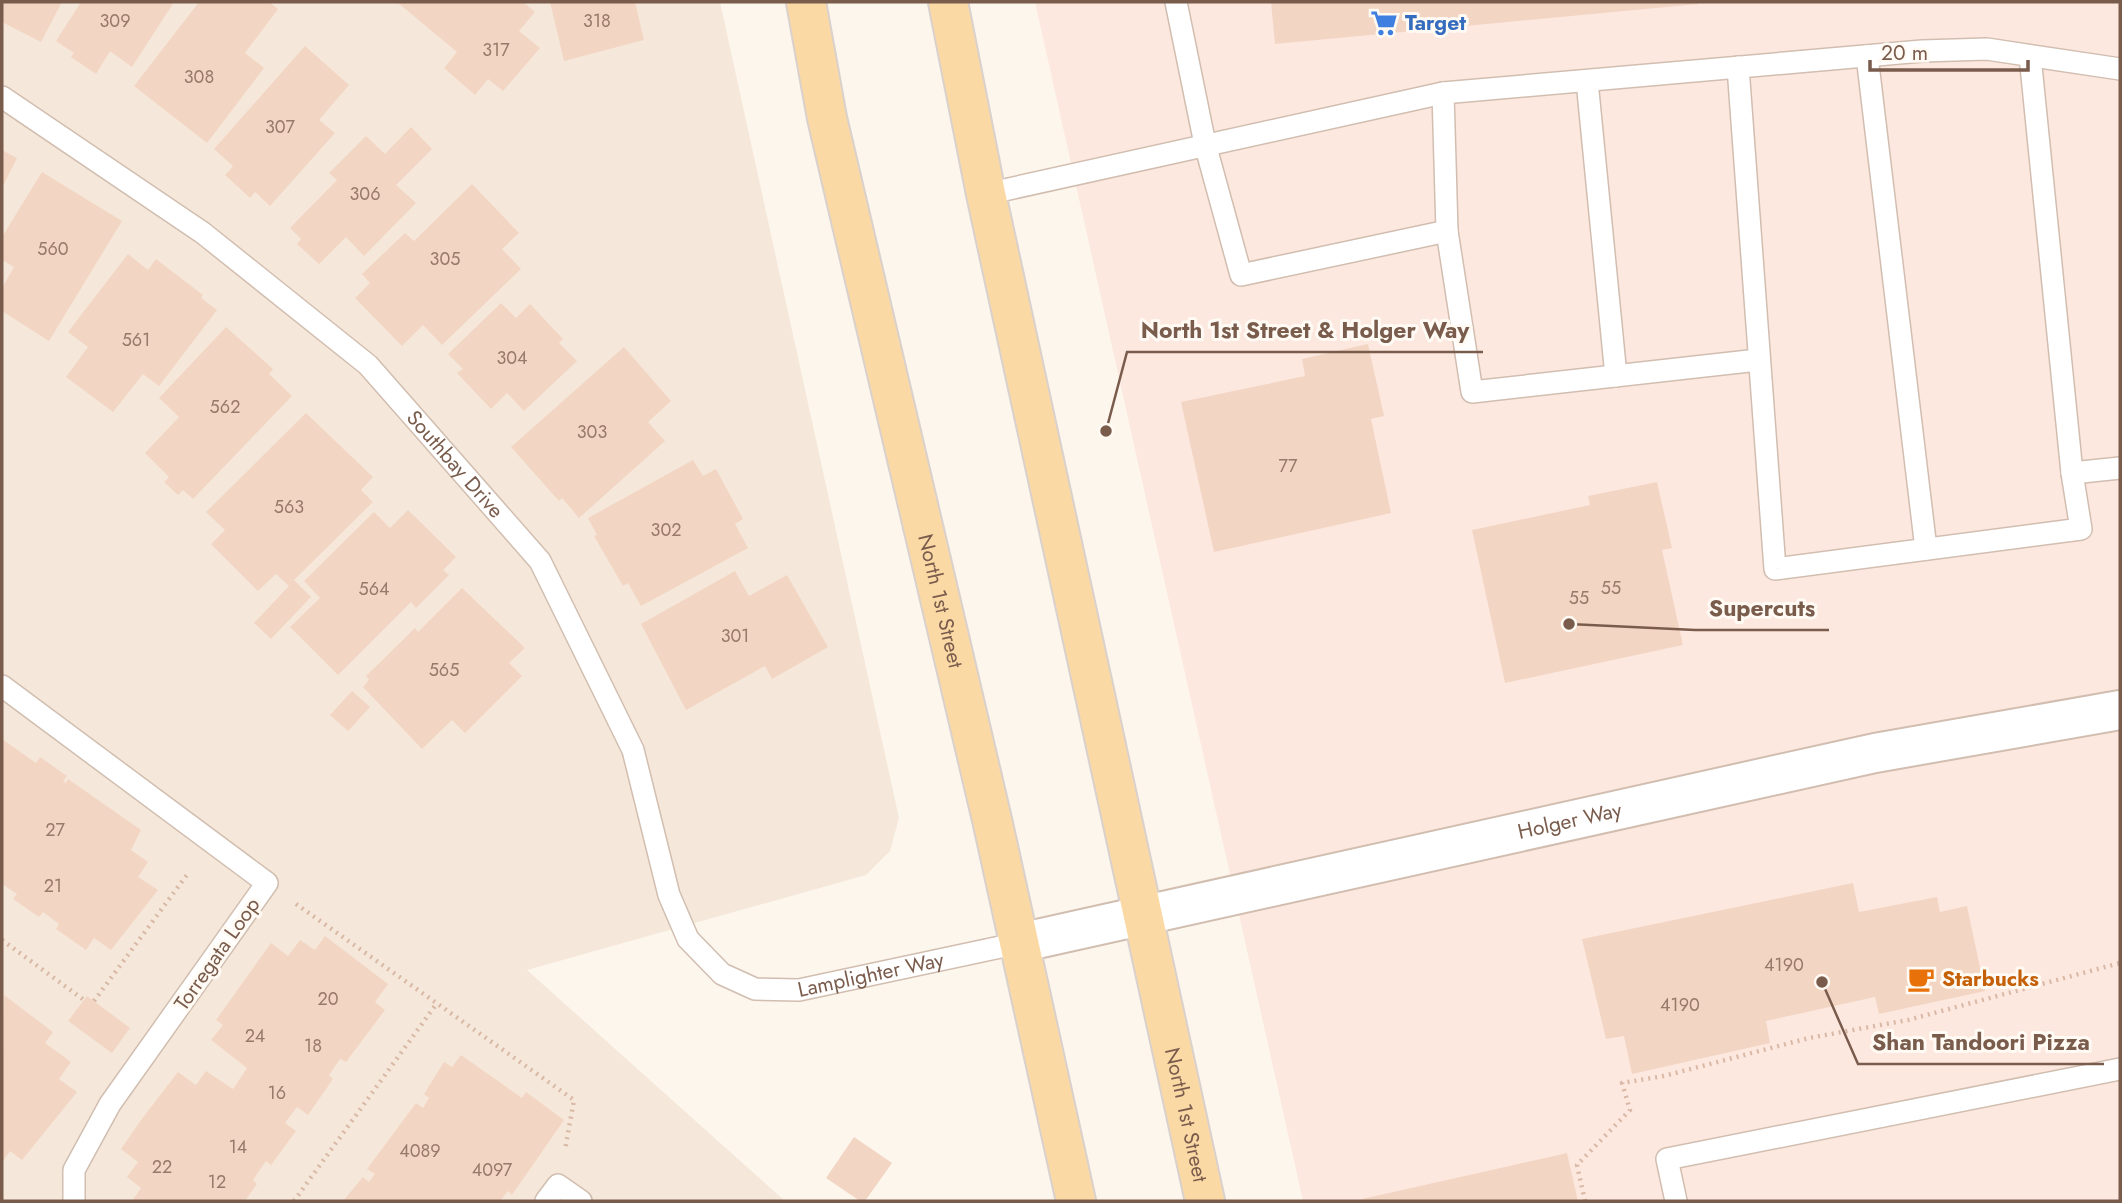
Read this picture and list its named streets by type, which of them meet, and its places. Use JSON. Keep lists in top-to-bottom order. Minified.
{"streets":{"main road":["North 1st Street"],"street":["Holger Way"],"lane":["Southbay Drive","Torregata Loop","Lamplighter Way"]},"crossings":[["Southbay Drive","Lamplighter Way"],["North 1st Street","Holger Way"],["North 1st Street","Lamplighter Way"],["Holger Way","Lamplighter Way"]],"places":{"supermarket":["Target"],"other":["North 1st Street & Holger Way","Supercuts","Shan Tandoori Pizza"],"cafe":["Starbucks"]},"house_numbers":["309","318","317","308","307","306","560","305","561","304","562","303","77","563","302","55","564","55","301","565","27","21","4190","20","4190","24","18","16","14","4089","22","4097","12"],"scale_bar":"20 m"}
